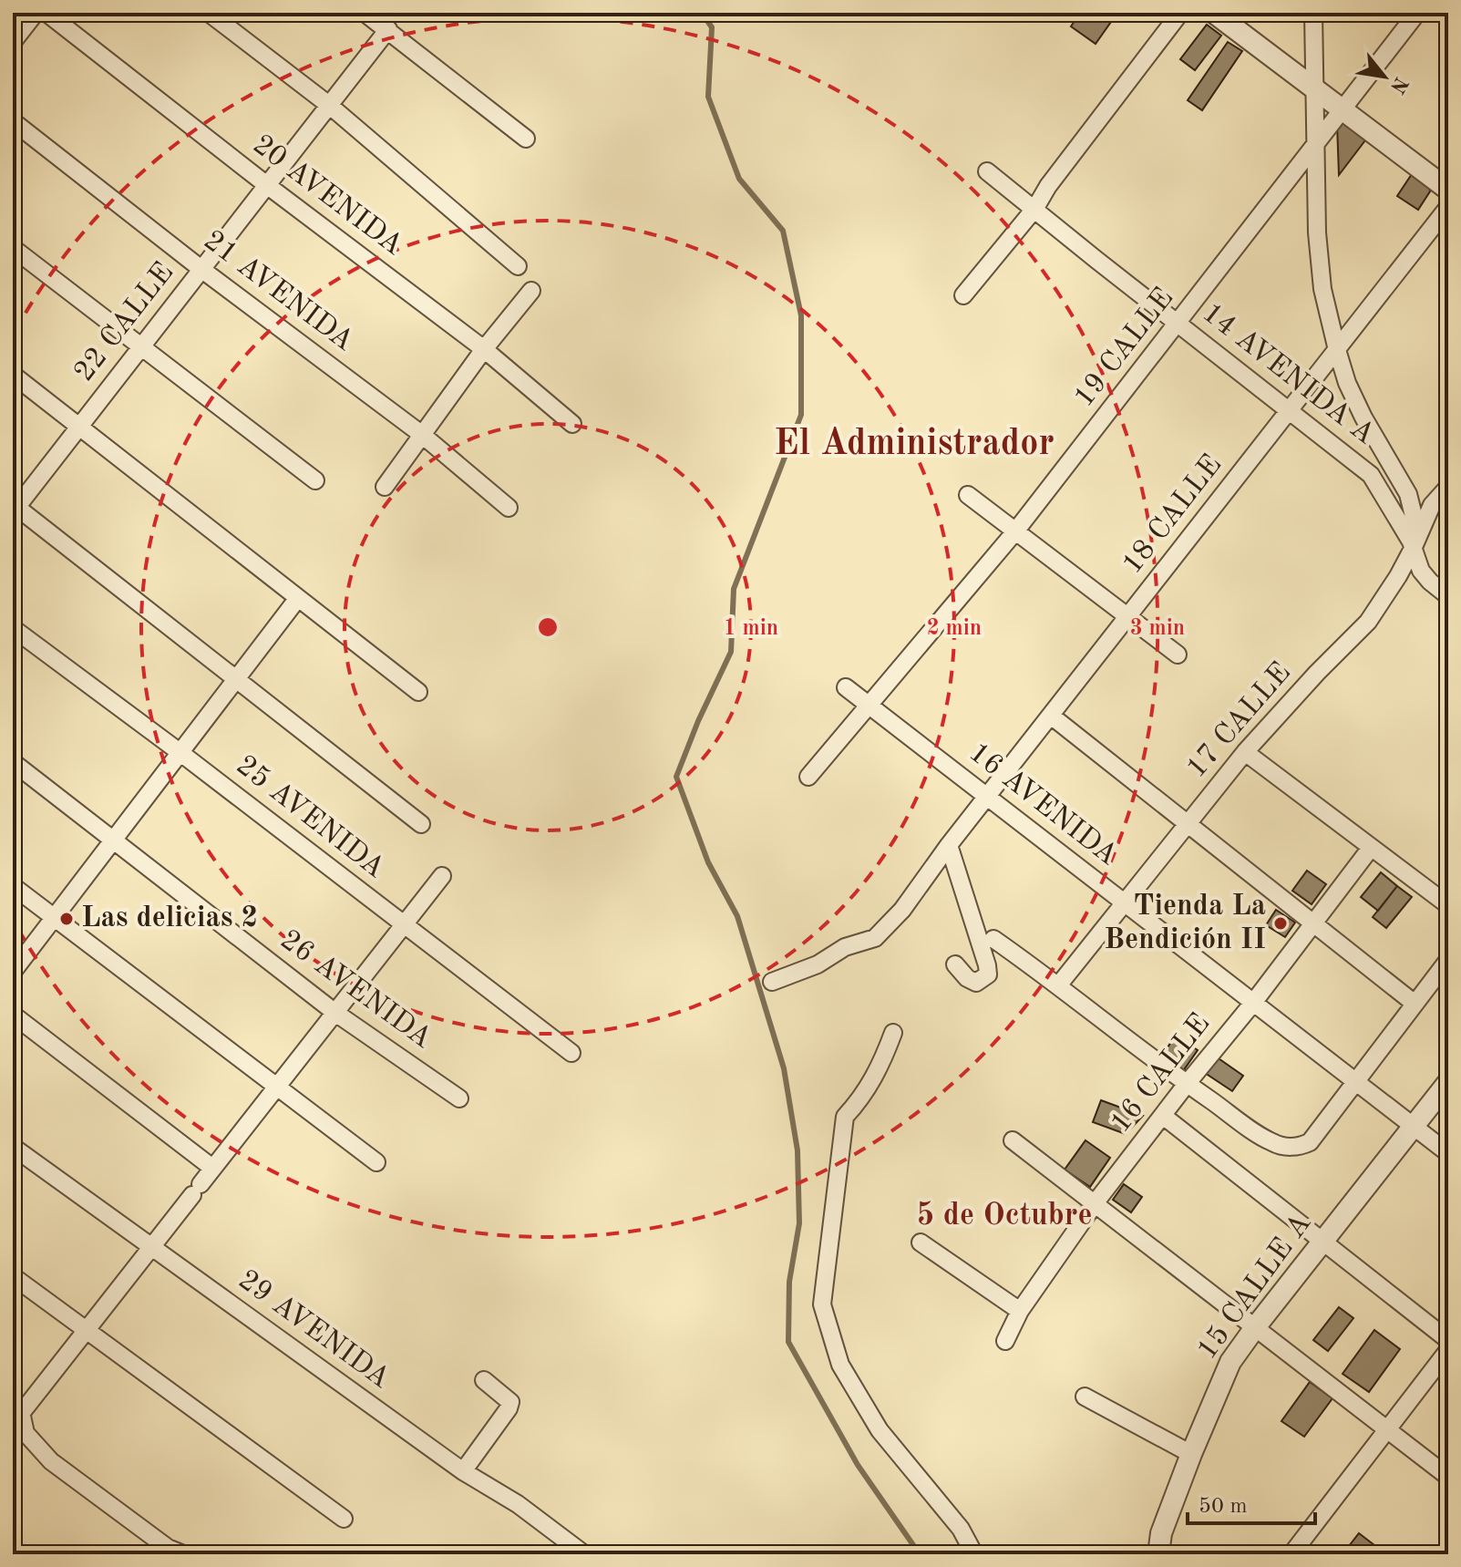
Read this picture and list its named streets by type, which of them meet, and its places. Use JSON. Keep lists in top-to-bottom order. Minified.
{"streets":{"street":["20 AVENIDA","21 AVENIDA","22 CALLE","19 CALLE","14 AVENIDA A","18 CALLE","17 CALLE","16 AVENIDA","25 AVENIDA","26 AVENIDA","16 CALLE","15 CALLE A","29 AVENIDA"]},"crossings":[["20 AVENIDA","22 CALLE"],["21 AVENIDA","22 CALLE"],["19 CALLE","14 AVENIDA A"],["19 CALLE","16 AVENIDA"],["14 AVENIDA A","18 CALLE"],["14 AVENIDA A","17 CALLE"],["18 CALLE","16 AVENIDA"],["17 CALLE","16 AVENIDA"],["16 AVENIDA","16 CALLE"],["16 AVENIDA","15 CALLE A"]],"districts":["El Administrador","5 de Octubre"],"places":["Las delicias 2","Tienda La Bendición II"],"scale_bar":"50 m","north":"bottom right","rings":["1 min","2 min","3 min"]}
